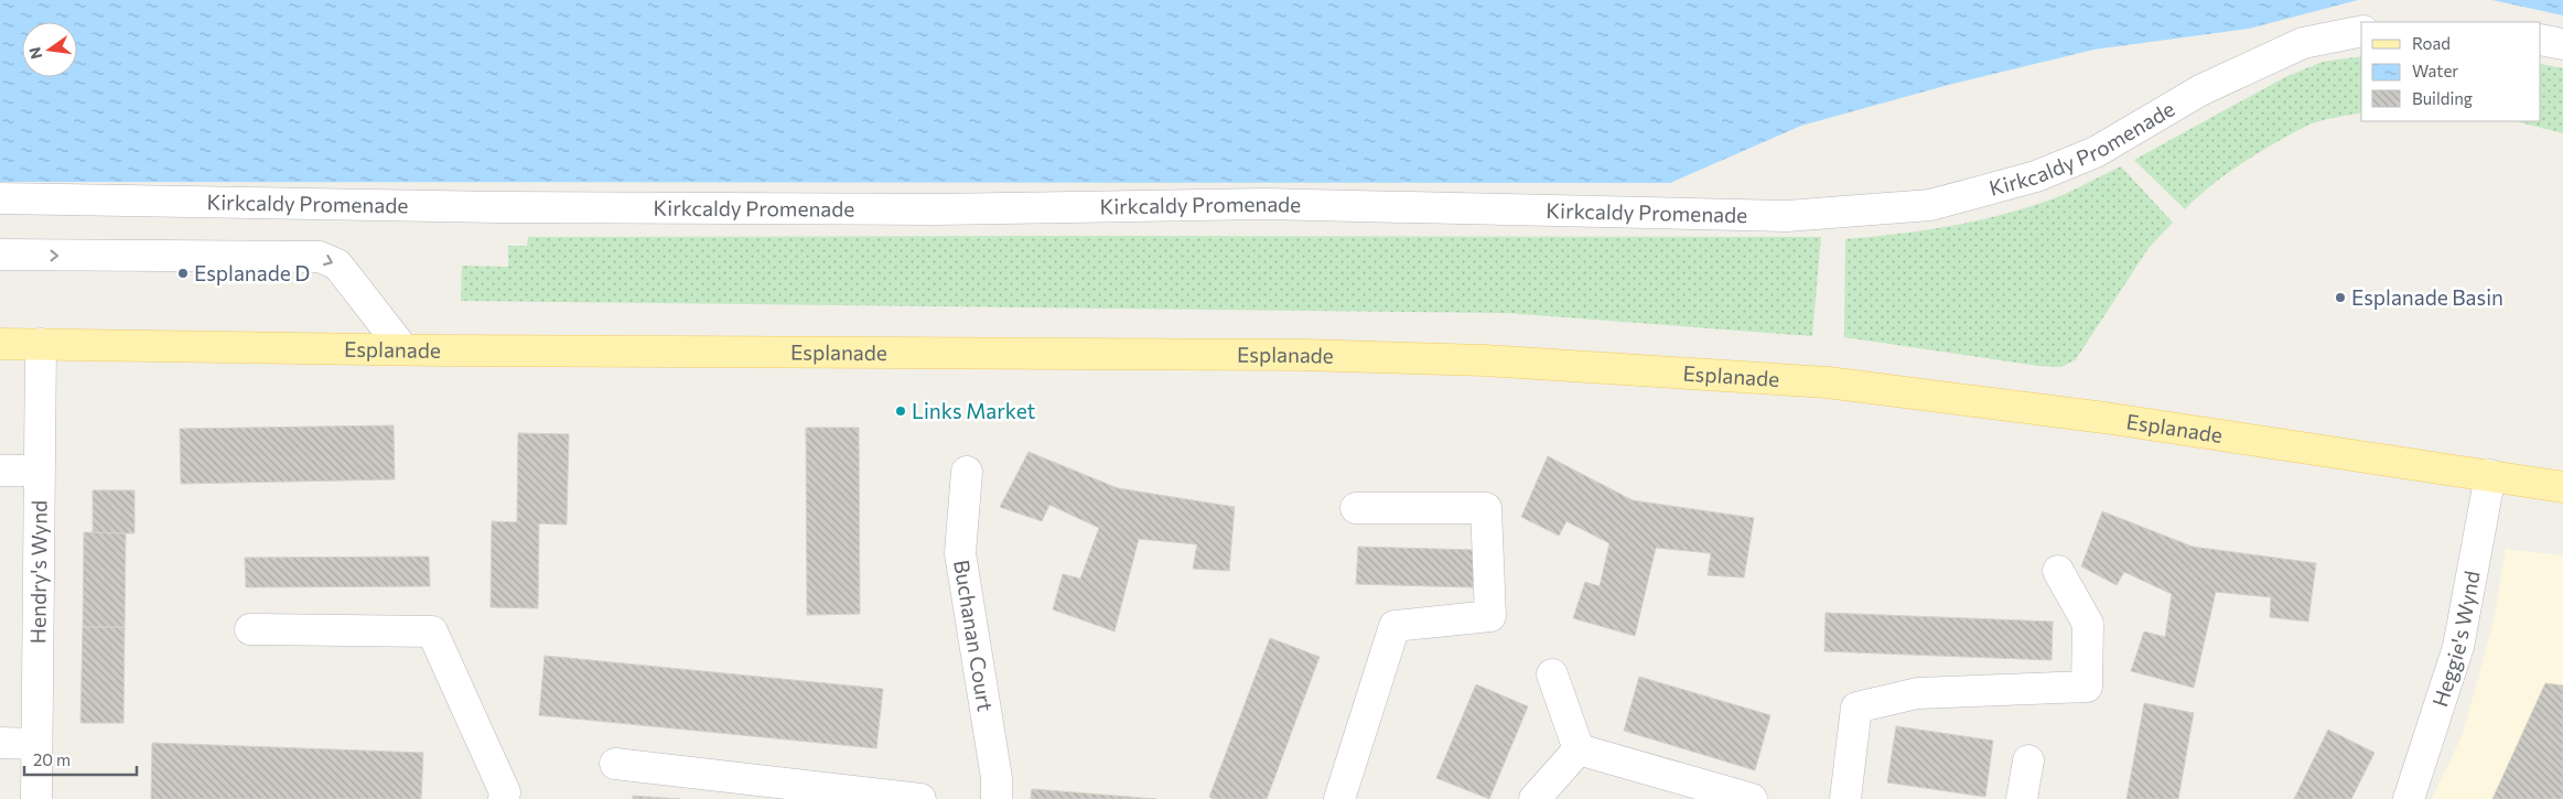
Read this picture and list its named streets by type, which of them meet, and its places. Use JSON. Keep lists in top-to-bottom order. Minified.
{"streets":{"main road":["Esplanade"],"street":["Kirkcaldy Promenade","Hendry's Wynd","Buchanan Court","Heggie's Wynd"]},"crossings":[["Esplanade","Hendry's Wynd"],["Esplanade","Heggie's Wynd"]],"places":["Esplanade D","Esplanade Basin","Links Market"],"legend":["Road","Water","Building"],"scale_bar":"20 m","north":"left"}
